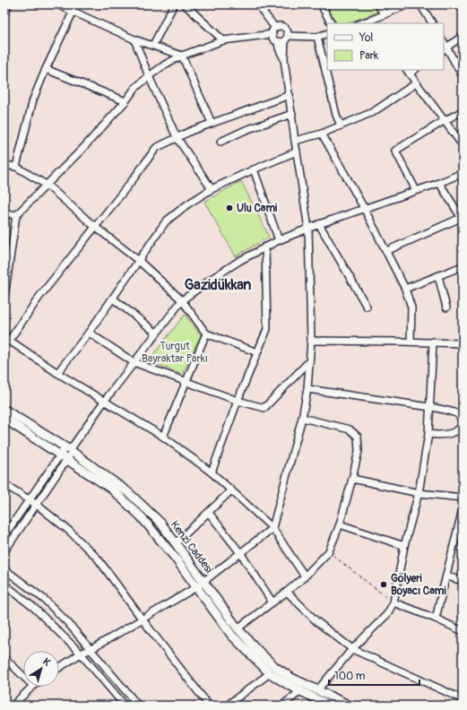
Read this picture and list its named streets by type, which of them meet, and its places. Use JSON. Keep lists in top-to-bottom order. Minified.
{"streets":{"main road":["Kenzi Caddesi"]},"districts":["Gazidükkan"],"parks":["Turgut Bayraktar Parkı"],"places":["Ulu Cami","Gölyeri Boyacı Cami"],"legend":["Yol","Park"],"scale_bar":"100 m","north":"top right"}
